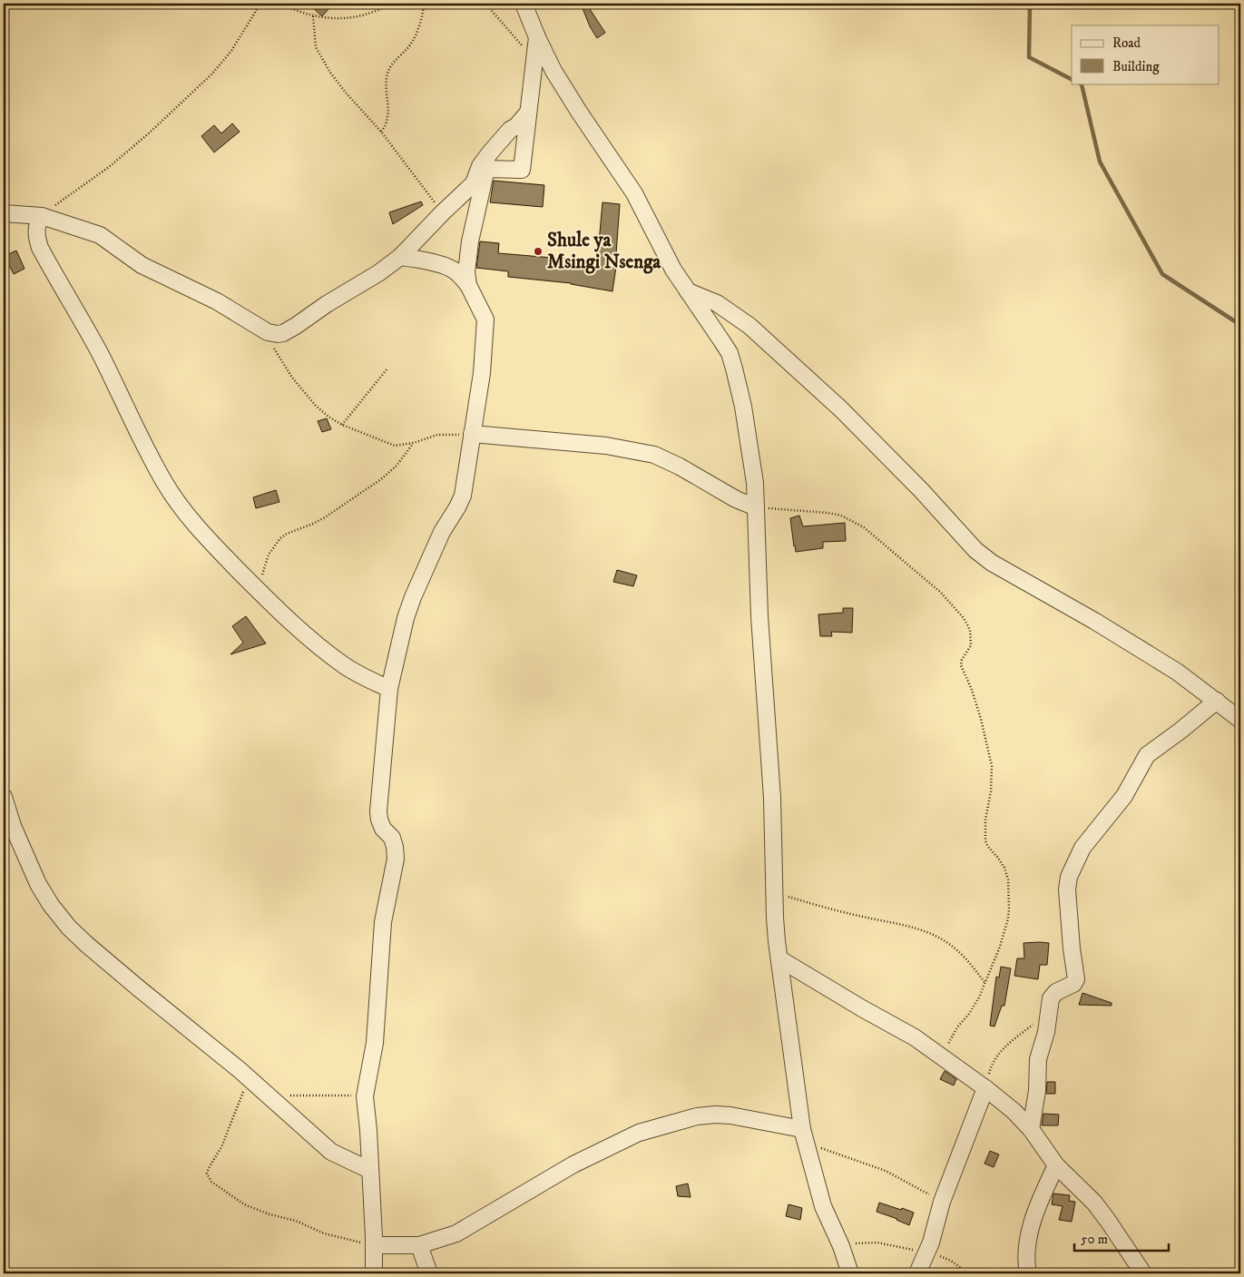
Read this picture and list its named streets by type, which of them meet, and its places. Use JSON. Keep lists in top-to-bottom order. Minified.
{"places":["Shule ya Msingi Nsenga"],"legend":["Road","Building"],"scale_bar":"50 m"}
